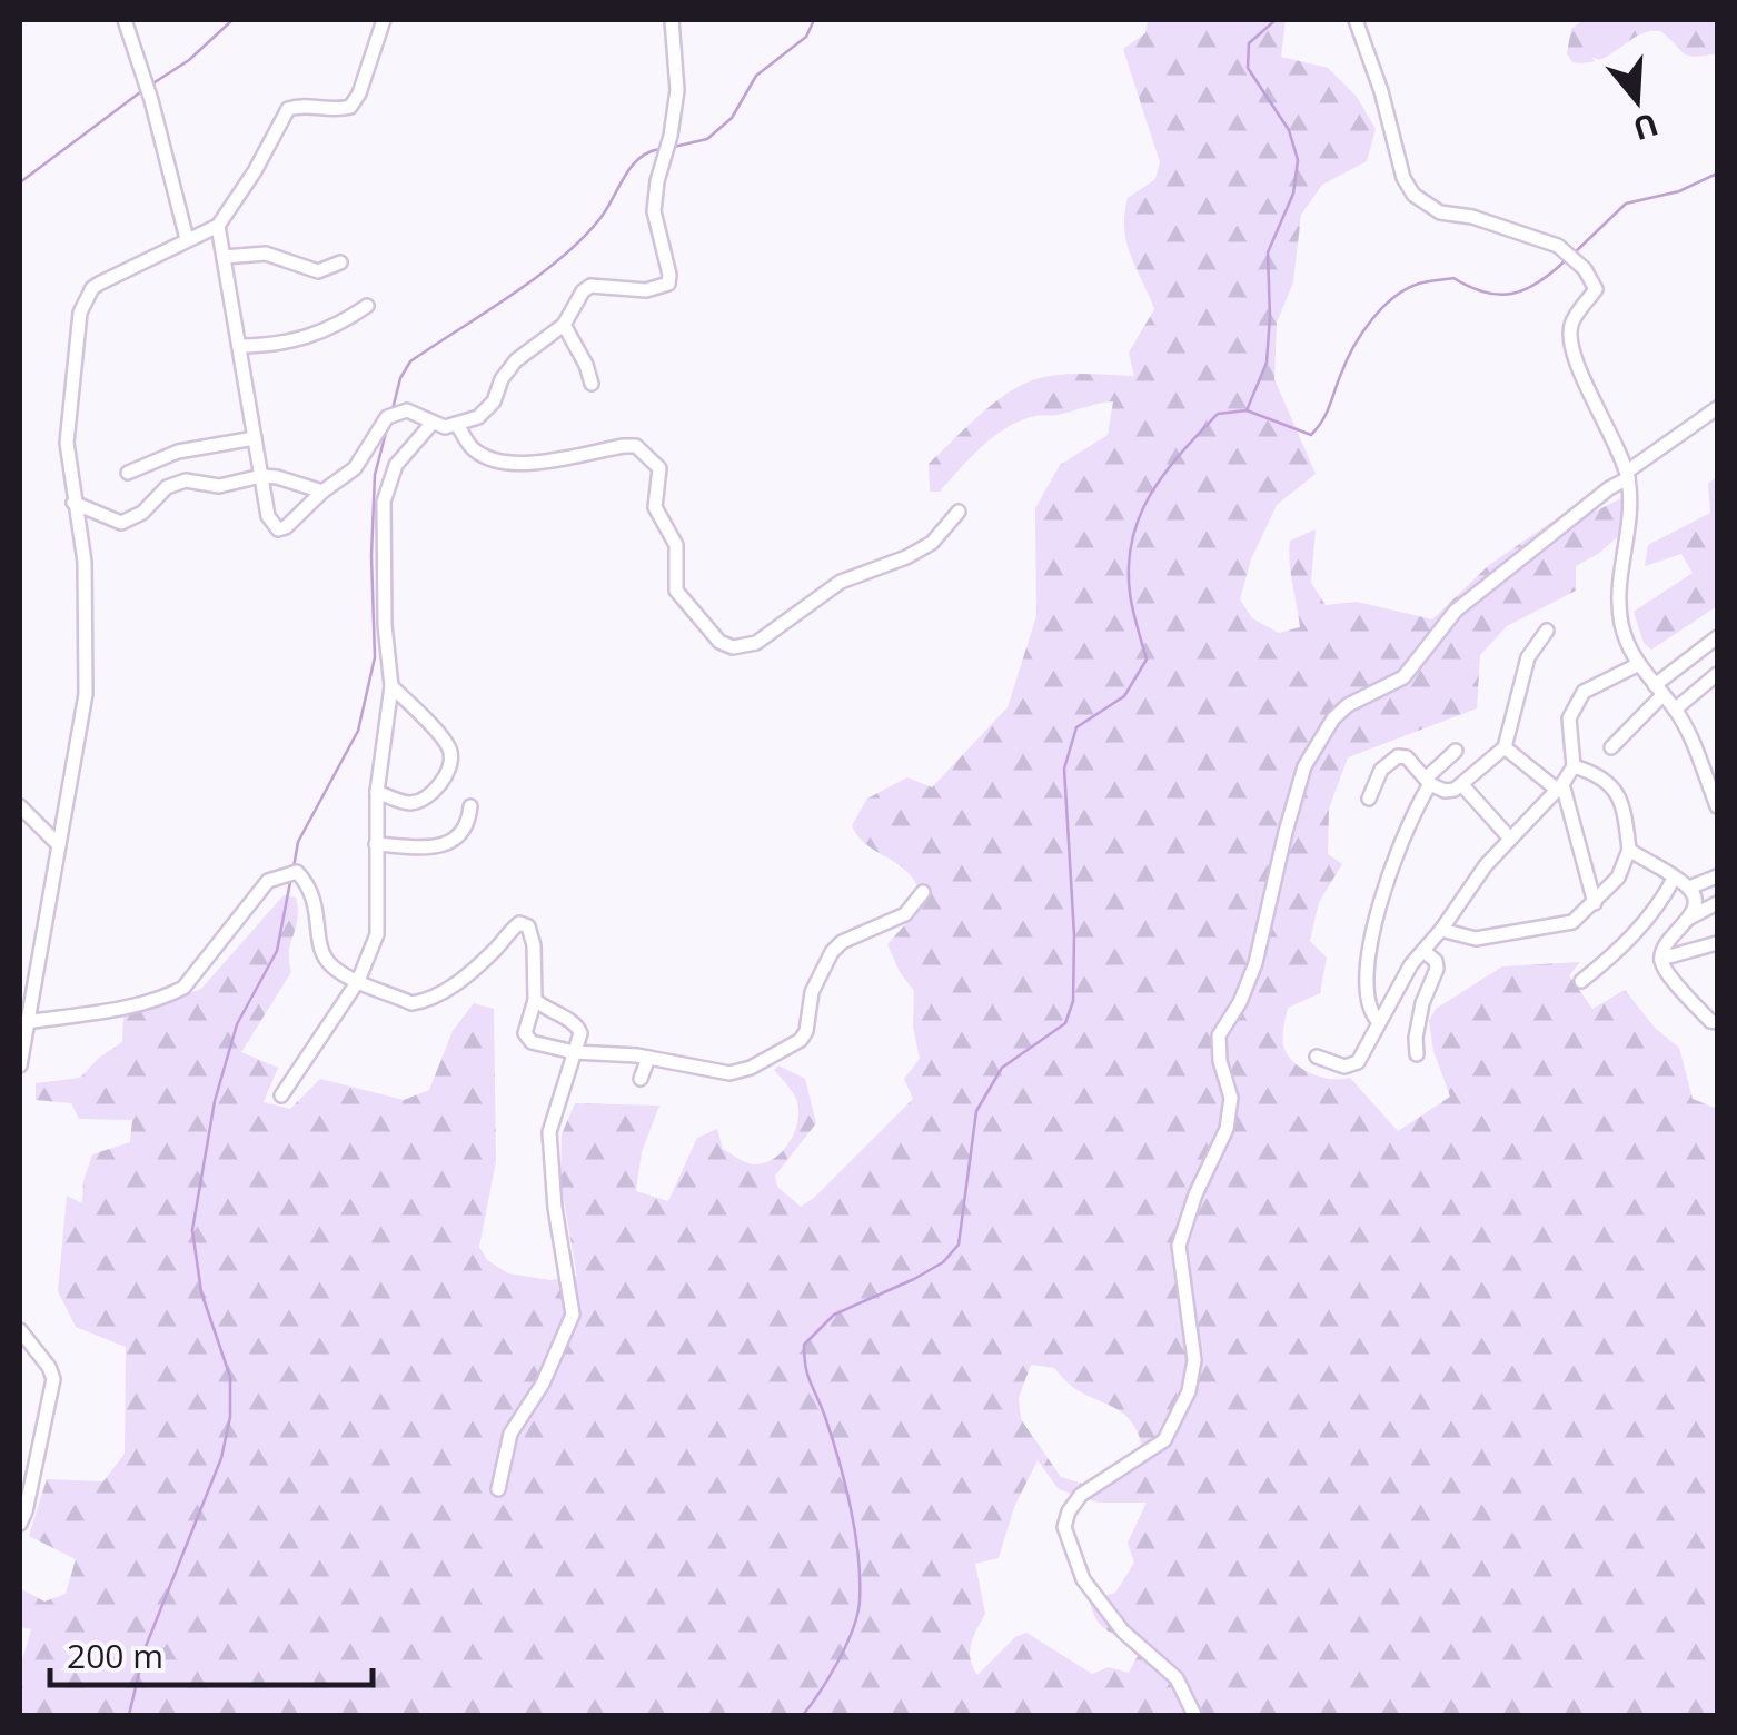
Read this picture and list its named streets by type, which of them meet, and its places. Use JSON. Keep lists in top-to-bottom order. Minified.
{"scale_bar":"200 m","north":"bottom"}
